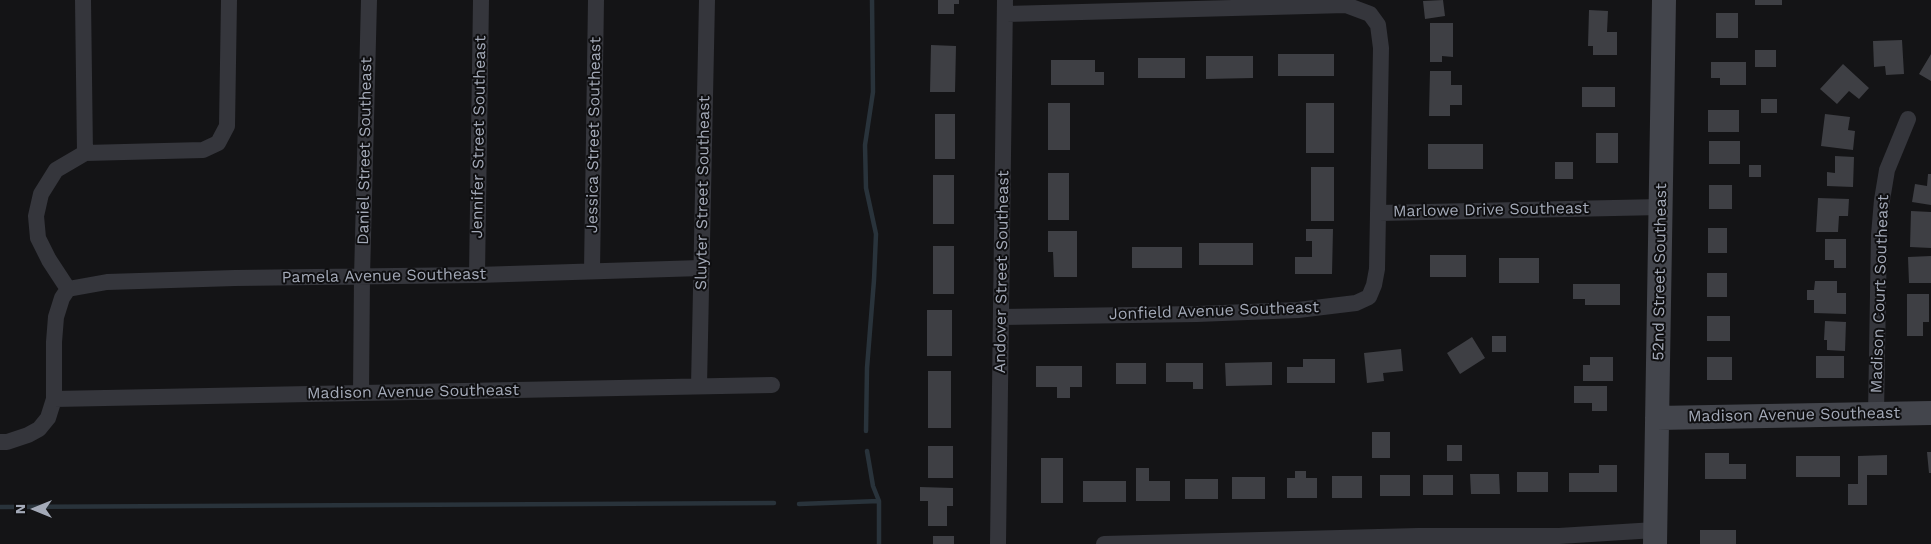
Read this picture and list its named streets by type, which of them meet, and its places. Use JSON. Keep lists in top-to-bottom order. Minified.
{"streets":{"main road":["52nd Street Southeast","Madison Avenue Southeast"],"street":["Jessica Street Southeast","Jennifer Street Southeast","Daniel Street Southeast","Sluyter Street Southeast","Marlowe Drive Southeast","Andover Street Southeast","Pamela Avenue Southeast","Madison Court Southeast","Jonfield Avenue Southeast"]},"crossings":[["Jessica Street Southeast","Pamela Avenue Southeast"],["Jennifer Street Southeast","Pamela Avenue Southeast"],["Daniel Street Southeast","Pamela Avenue Southeast"],["Daniel Street Southeast","Madison Avenue Southeast"],["Sluyter Street Southeast","Pamela Avenue Southeast"],["Sluyter Street Southeast","Madison Avenue Southeast"],["Marlowe Drive Southeast","Andover Street Southeast"],["Marlowe Drive Southeast","52nd Street Southeast"],["Marlowe Drive Southeast","Jonfield Avenue Southeast"],["Andover Street Southeast","Jonfield Avenue Southeast"],["52nd Street Southeast","Madison Avenue Southeast"],["Madison Court Southeast","Madison Avenue Southeast"]],"north":"left"}
